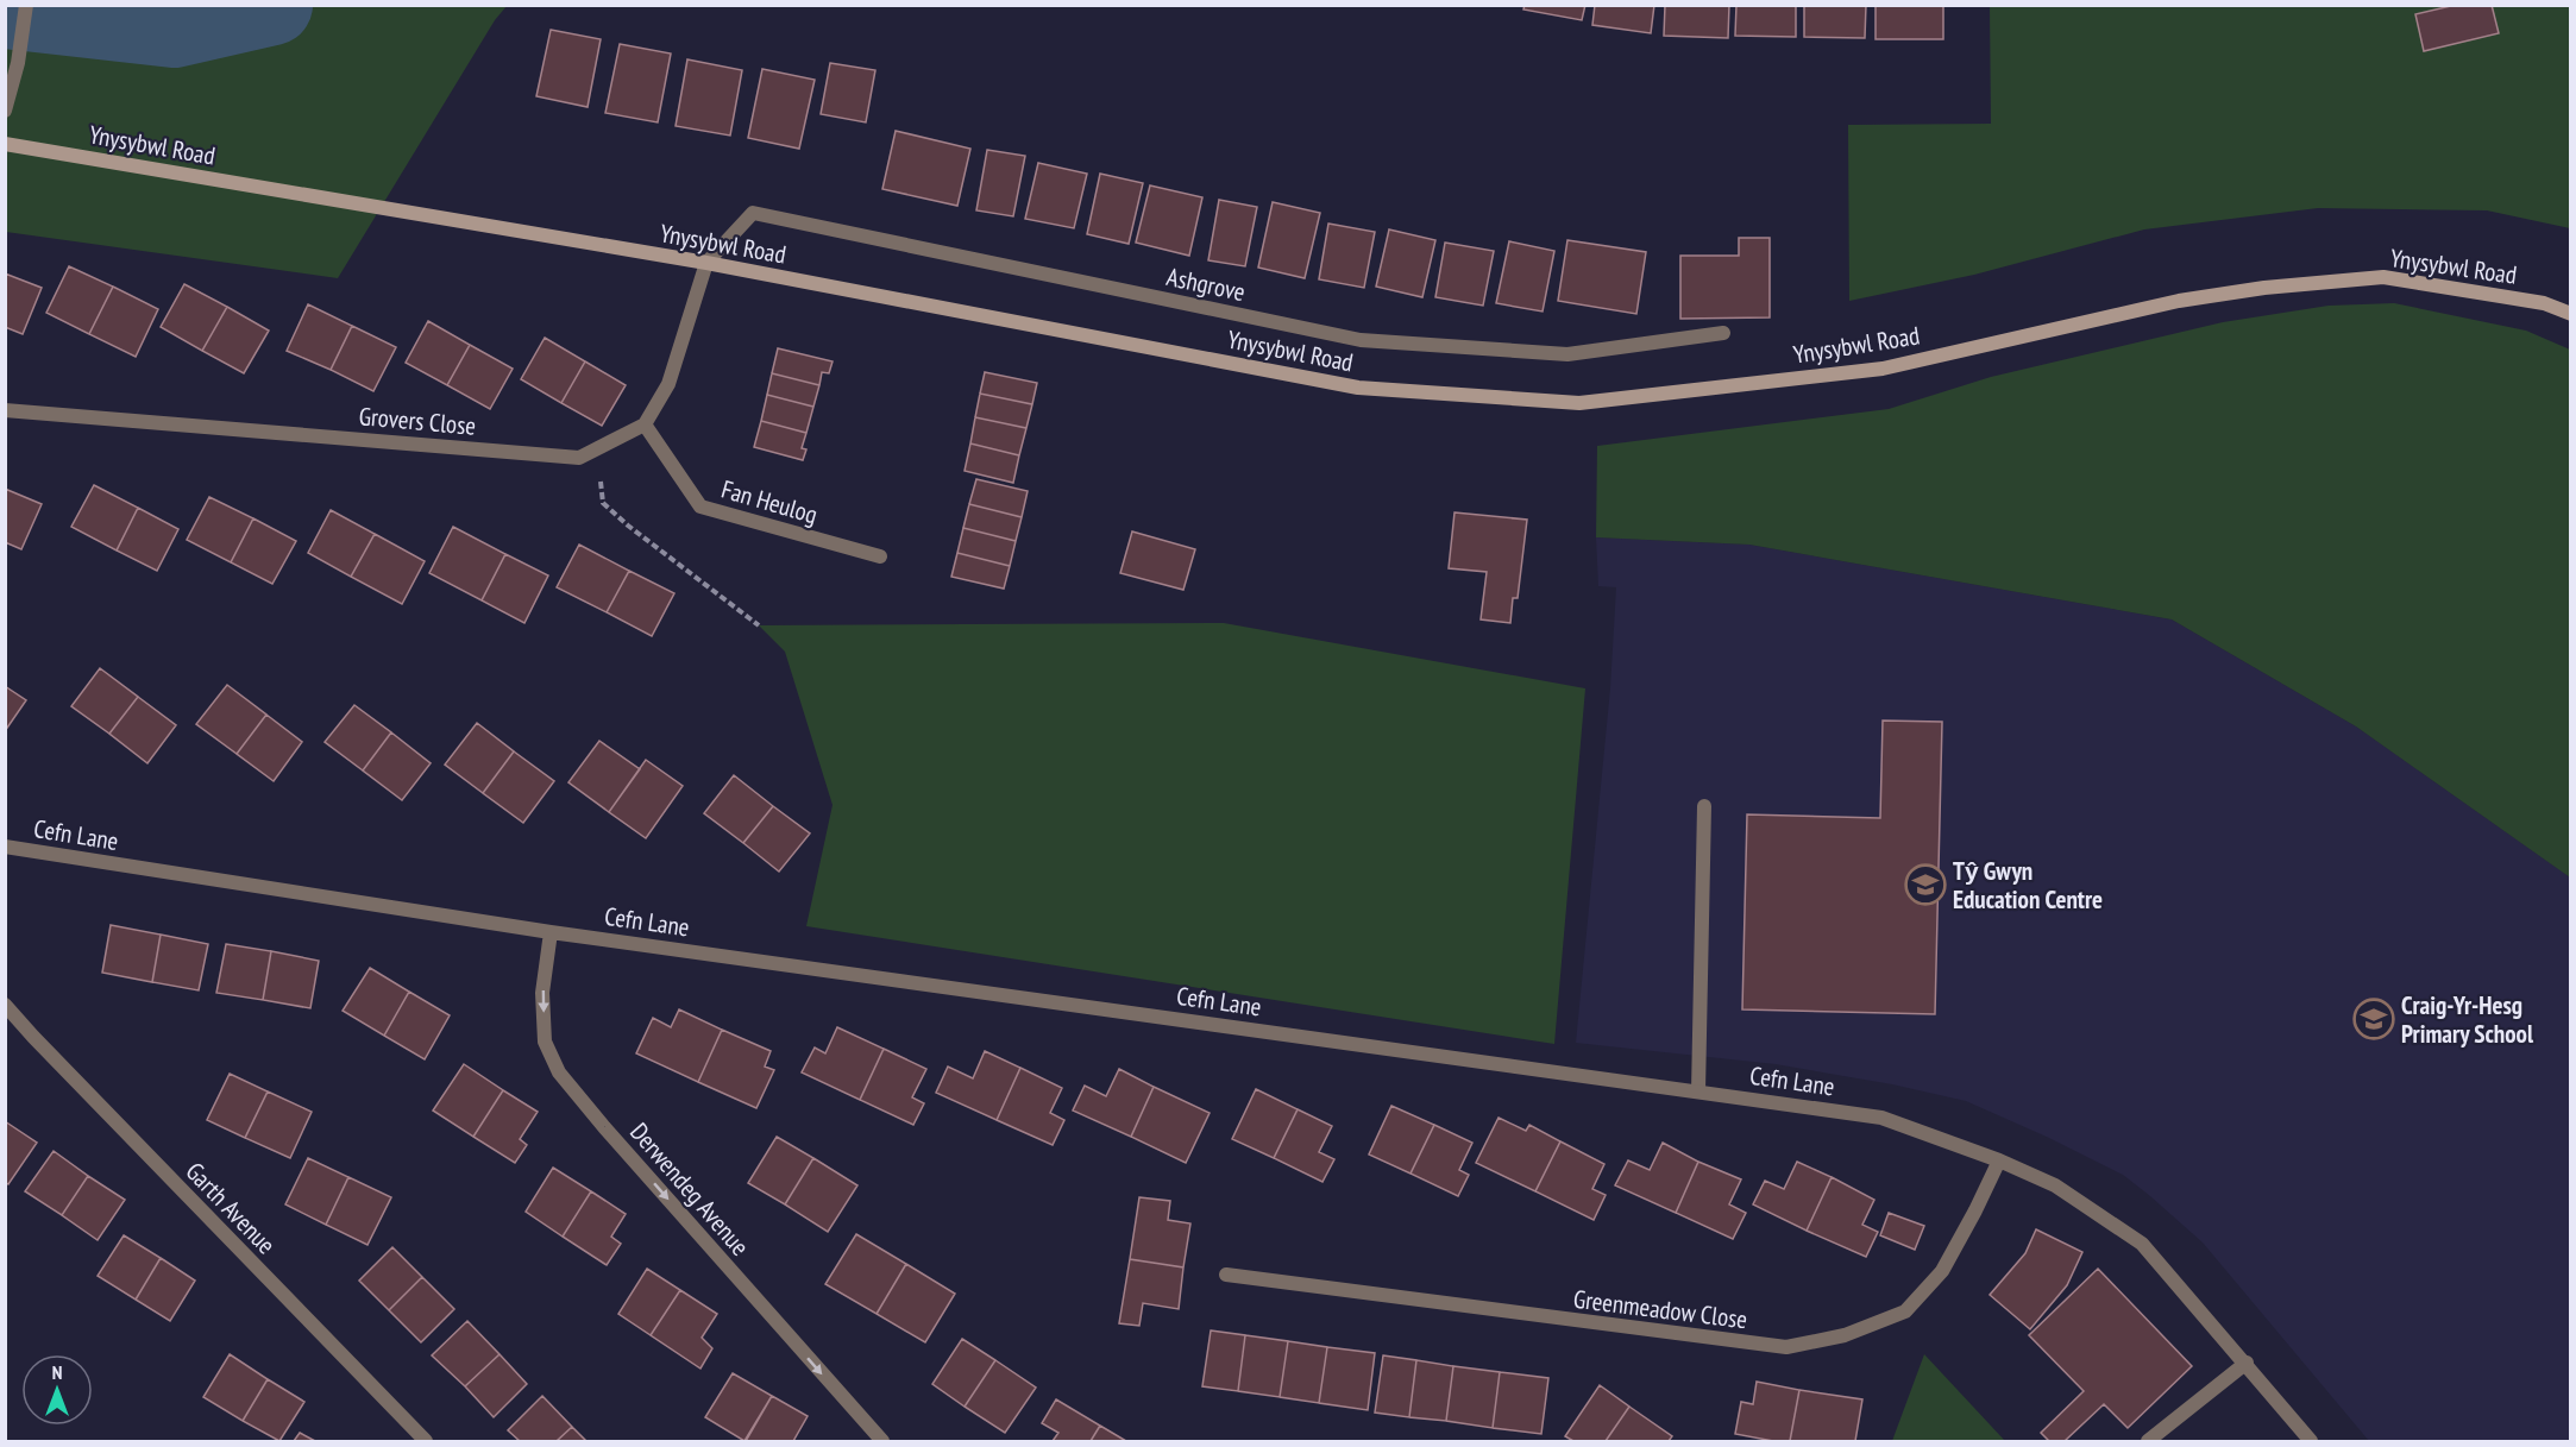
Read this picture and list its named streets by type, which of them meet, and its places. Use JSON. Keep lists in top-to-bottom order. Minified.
{"streets":{"main road":["Ynysybwl Road"],"street":["Ashgrove","Grovers Close","Fan Heulog","Cefn Lane","Derwendeg Avenue","Garth Avenue","Greenmeadow Close"]},"crossings":[["Ynysybwl Road","Ashgrove"],["Grovers Close","Fan Heulog"],["Cefn Lane","Derwendeg Avenue"],["Cefn Lane","Greenmeadow Close"]],"one_way":["Derwendeg Avenue"],"places":{"school or university":["Tŷ Gwyn Education Centre","Craig-Yr-Hesg Primary School"]},"north":"top"}
